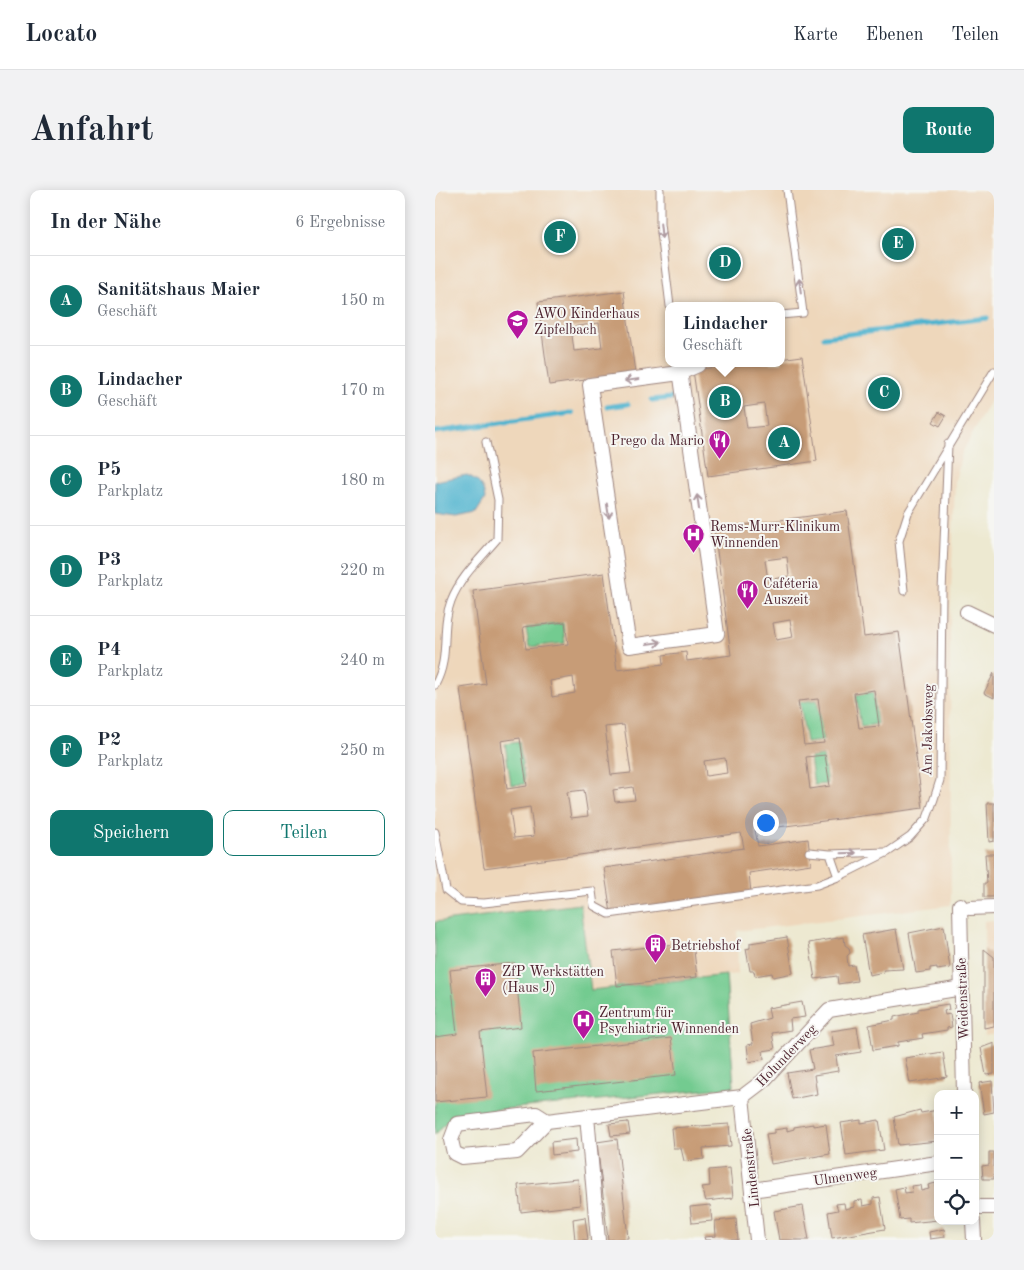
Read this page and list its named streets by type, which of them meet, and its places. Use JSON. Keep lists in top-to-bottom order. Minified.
{"streets":{"street":["Weidenstraße","Holunderweg","Lindenstraße","Ulmenweg"],"lane":["Am Jakobsweg"]},"crossings":[["Weidenstraße","Holunderweg"],["Holunderweg","Lindenstraße"],["Lindenstraße","Ulmenweg"]],"places":{"school or university":["AWO Kinderhaus Zipfelbach"],"restaurant":["Prego da Mario","Caféteria Auszeit"],"hospital":["Rems-Murr-Klinikum Winnenden","Zentrum für Psychiatrie Winnenden"],"building":["Betriebshof","ZfP Werkstätten (Haus J)"]},"page":{"header":"Locato","nav":["Karte","Ebenen","Teilen"],"buttons":["Route",["Speichern","Teilen"]],"title":"Anfahrt","heading":["In der Nähe","6 Ergebnisse"],"pins":["F","E","D","C","B","A"],"list":[{"mark":"A","name":"Sanitätshaus Maier","note":"Geschäft","value":"150 m"},{"mark":"B","name":"Lindacher","note":"Geschäft","value":"170 m"},{"mark":"C","name":"P5","note":"Parkplatz","value":"180 m"},{"mark":"D","name":"P3","note":"Parkplatz","value":"220 m"},{"mark":"E","name":"P4","note":"Parkplatz","value":"240 m"},{"mark":"F","name":"P2","note":"Parkplatz","value":"250 m"}],"popup":["Lindacher","Geschäft"],"map_buttons":["+","−"]}}
